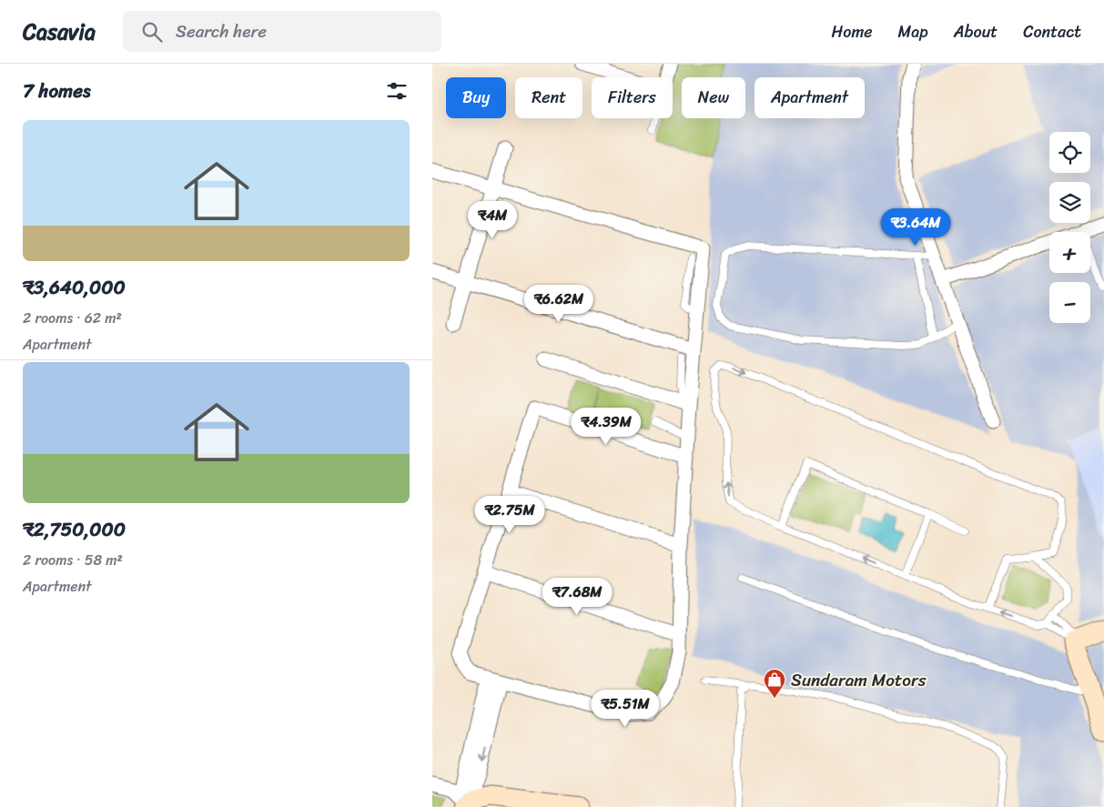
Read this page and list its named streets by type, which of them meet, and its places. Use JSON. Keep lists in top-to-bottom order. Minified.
{"places":{"shop":["Sundaram Motors"]},"page":{"header":"Casavia","search":"Search here","nav":["Home","Map","About","Contact"],"heading":"7 homes","chip":["Buy","Rent","Filters","New","Apartment"],"list":[{"name":"₹3,640,000","note":"2 rooms · 62 m² · Apartment"},{"name":"₹2,750,000","note":"2 rooms · 58 m² · Apartment"}],"map_buttons":["+","−"],"price":["₹4M","₹3.64M","₹6.62M","₹4.39M","₹2.75M","₹7.68M","₹5.51M"]}}
